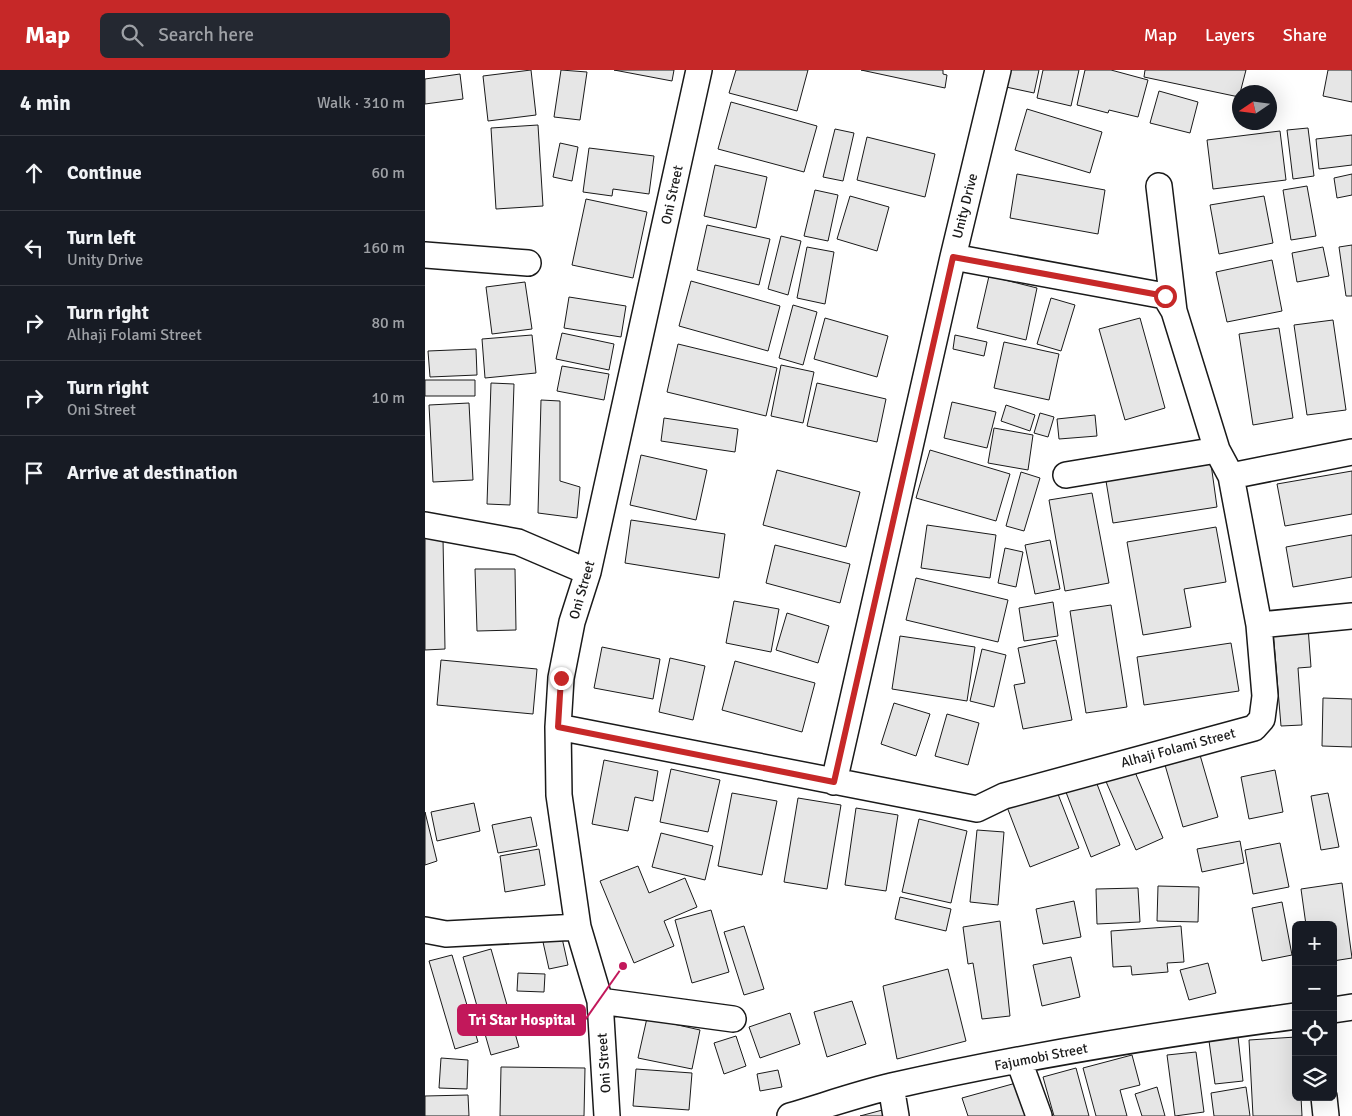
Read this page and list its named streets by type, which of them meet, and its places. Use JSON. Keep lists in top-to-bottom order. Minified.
{"streets":{"street":["Oni Street","Unity Drive","Alhaji Folami Street","Fajumobi Street"]},"crossings":[["Oni Street","Alhaji Folami Street"],["Unity Drive","Alhaji Folami Street"]],"places":["Tri Star Hospital"],"north":"left","page":{"header":"Map","search":"Search here","nav":["Map","Layers","Share"],"heading":["4 min","Walk · 310 m"],"list":[["Continue","60 m"],["Turn left","Unity Drive","160 m"],["Turn right","Alhaji Folami Street","80 m"],["Turn right","Oni Street","10 m"],"Arrive at destination"],"map_buttons":["+","−"]}}
